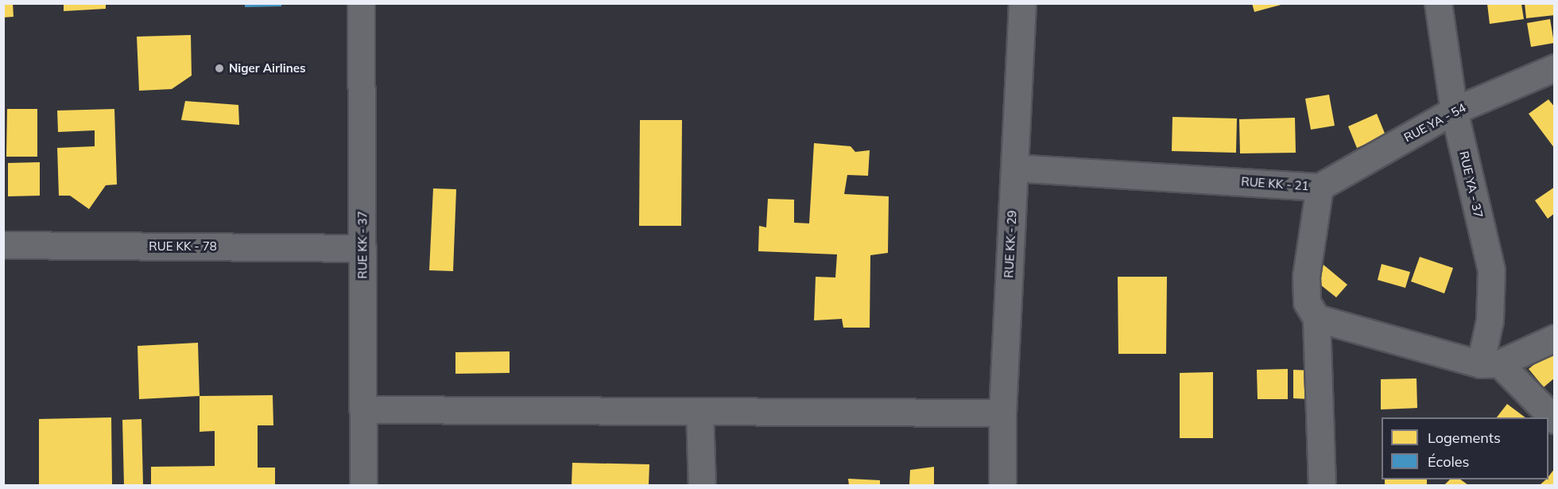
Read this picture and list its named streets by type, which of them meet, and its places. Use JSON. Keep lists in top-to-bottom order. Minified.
{"streets":{"street":["RUE YA - 54","RUE KK - 21","RUE YA - 37","RUE KK - 29","RUE KK - 37","RUE KK - 78"]},"crossings":[["RUE YA - 54","RUE KK - 21"],["RUE YA - 54","RUE YA - 37"],["RUE KK - 21","RUE KK - 29"],["RUE KK - 37","RUE KK - 78"]],"places":["Niger Airlines"],"legend":["Logements","Écoles"]}
